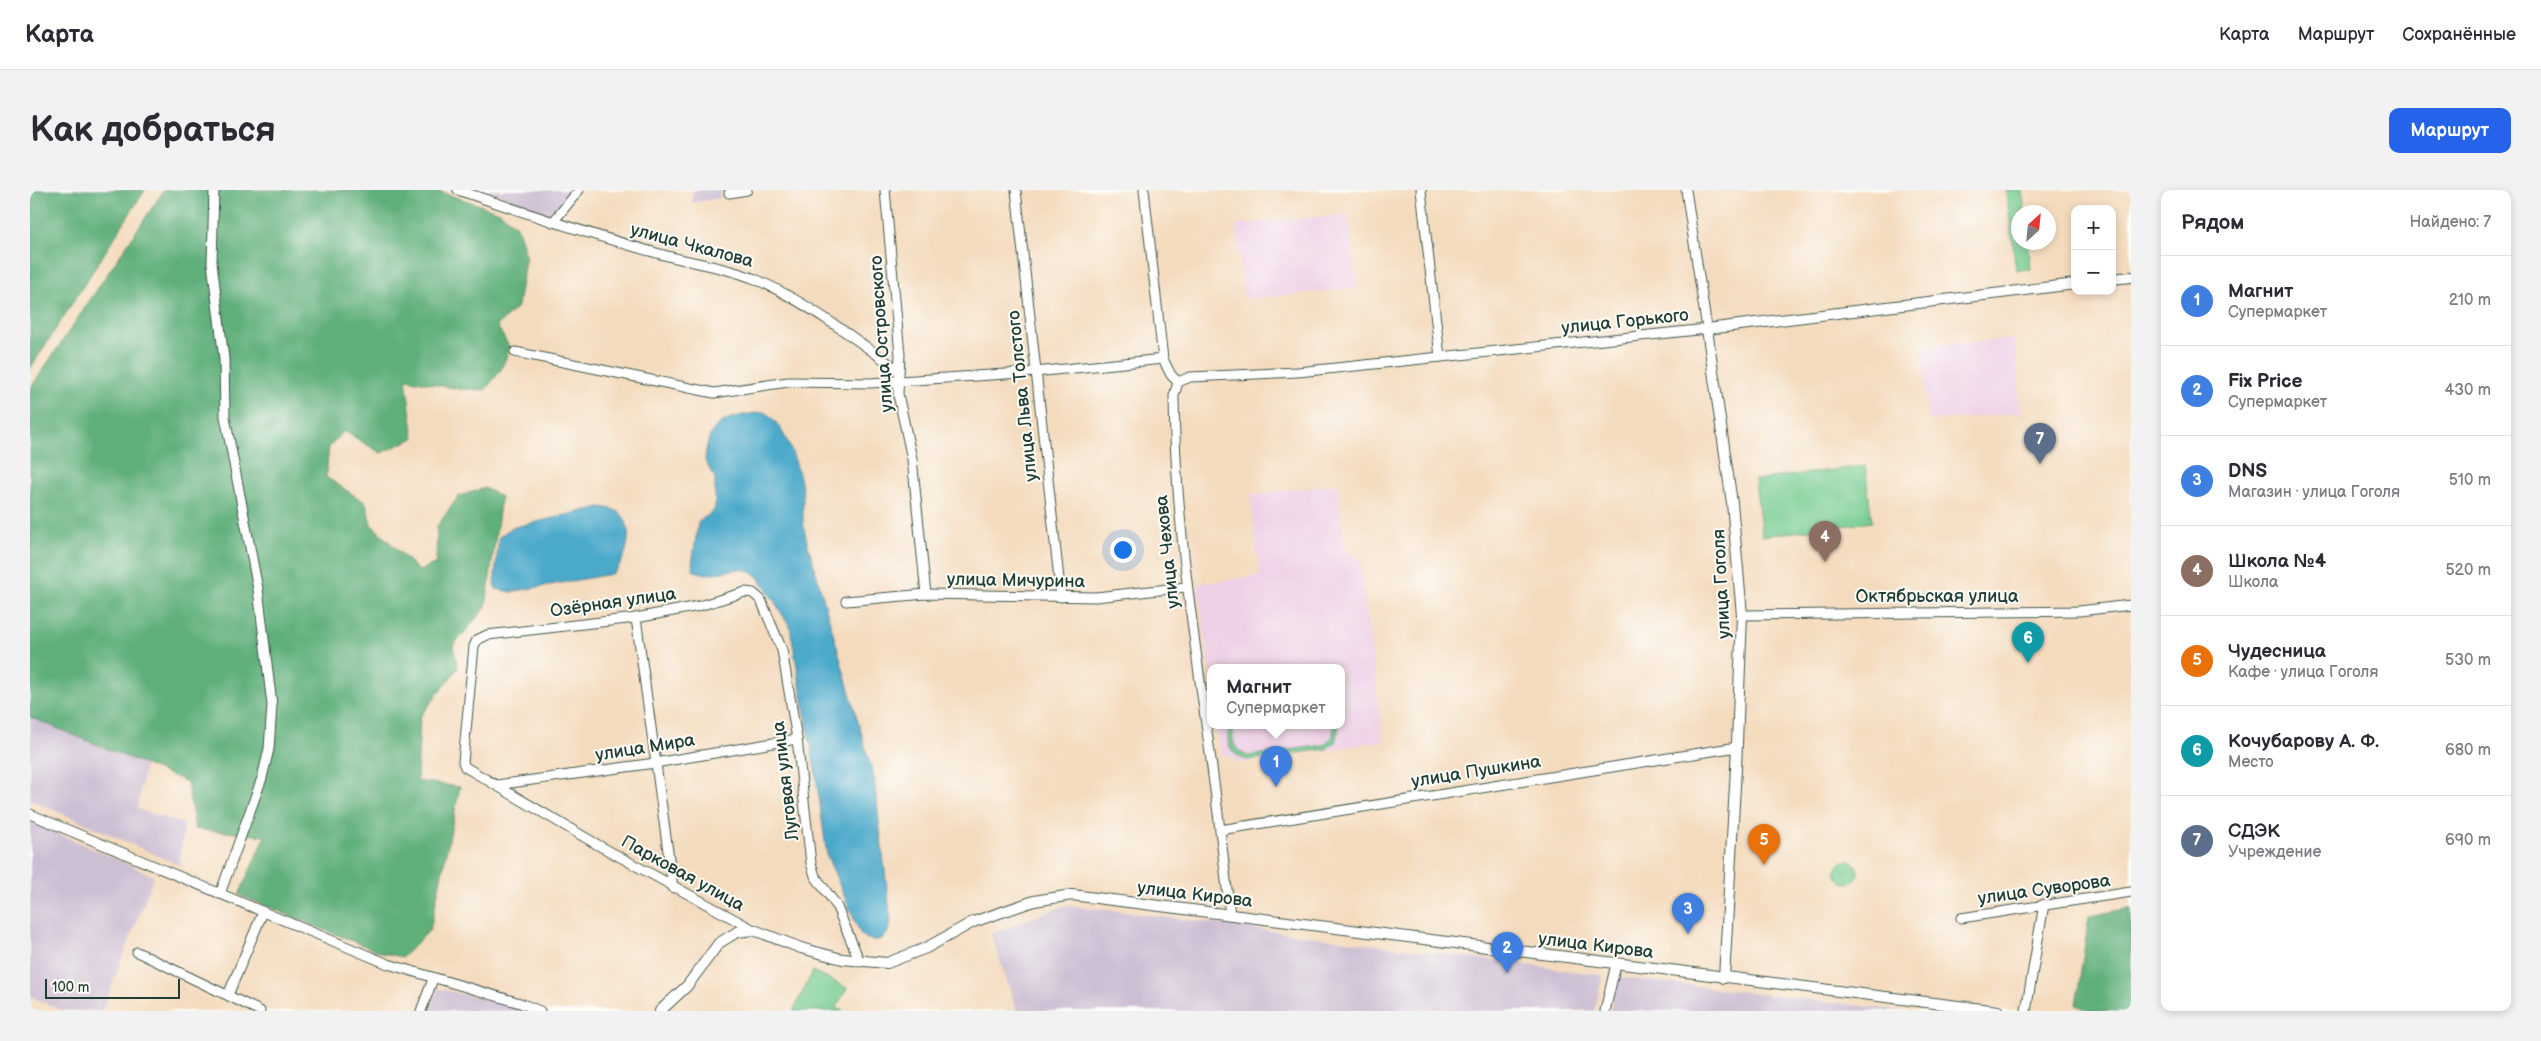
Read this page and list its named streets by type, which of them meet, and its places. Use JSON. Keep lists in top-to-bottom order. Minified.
{"streets":{"street":["улица Чкалова","улица Горького","улица Островского","улица Льва Толстого","улица Чехова","улица Мичурина","улица Гоголя","Октябрьская улица","Озёрная улица","улица Мира","улица Пушкина","Луговая улица","Парковая улица","улица Суворова","улица Кирова"]},"crossings":[["улица Чкалова","улица Островского"],["улица Горького","улица Чехова"],["улица Горького","улица Гоголя"],["улица Островского","улица Мичурина"],["улица Льва Толстого","улица Мичурина"],["улица Чехова","улица Мичурина"],["улица Чехова","улица Пушкина"],["улица Чехова","улица Кирова"],["улица Гоголя","Октябрьская улица"],["улица Гоголя","улица Пушкина"],["улица Гоголя","улица Кирова"],["Озёрная улица","Луговая улица"],["Озёрная улица","Парковая улица"],["улица Мира","Луговая улица"],["улица Мира","Парковая улица"],["Луговая улица","Парковая улица"],["Парковая улица","улица Кирова"]],"scale_bar":"100 m","north":"top right","page":{"header":"Карта","nav":["Карта","Маршрут","Сохранённые"],"buttons":"Маршрут","title":"Как добраться","heading":["Рядом","Найдено: 7"],"map_buttons":["+","−"],"list":[{"mark":"1","name":"Магнит","note":"Супермаркет","value":"210 m"},{"mark":"2","name":"Fix Price","note":"Супермаркет","value":"430 m"},{"mark":"3","name":"DNS","note":"Магазин · улица Гоголя","value":"510 m"},{"mark":"4","name":"Школа №4","note":"Школа","value":"520 m"},{"mark":"5","name":"Чудесница","note":"Кафе · улица Гоголя","value":"530 m"},{"mark":"6","name":"Кочубарову А. Ф.","note":"Место","value":"680 m"},{"mark":"7","name":"СДЭК","note":"Учреждение","value":"690 m"}],"pins":["7","4","6","1","5","3","2"],"popup":["Магнит","Супермаркет"],"scale":"100 m"}}
